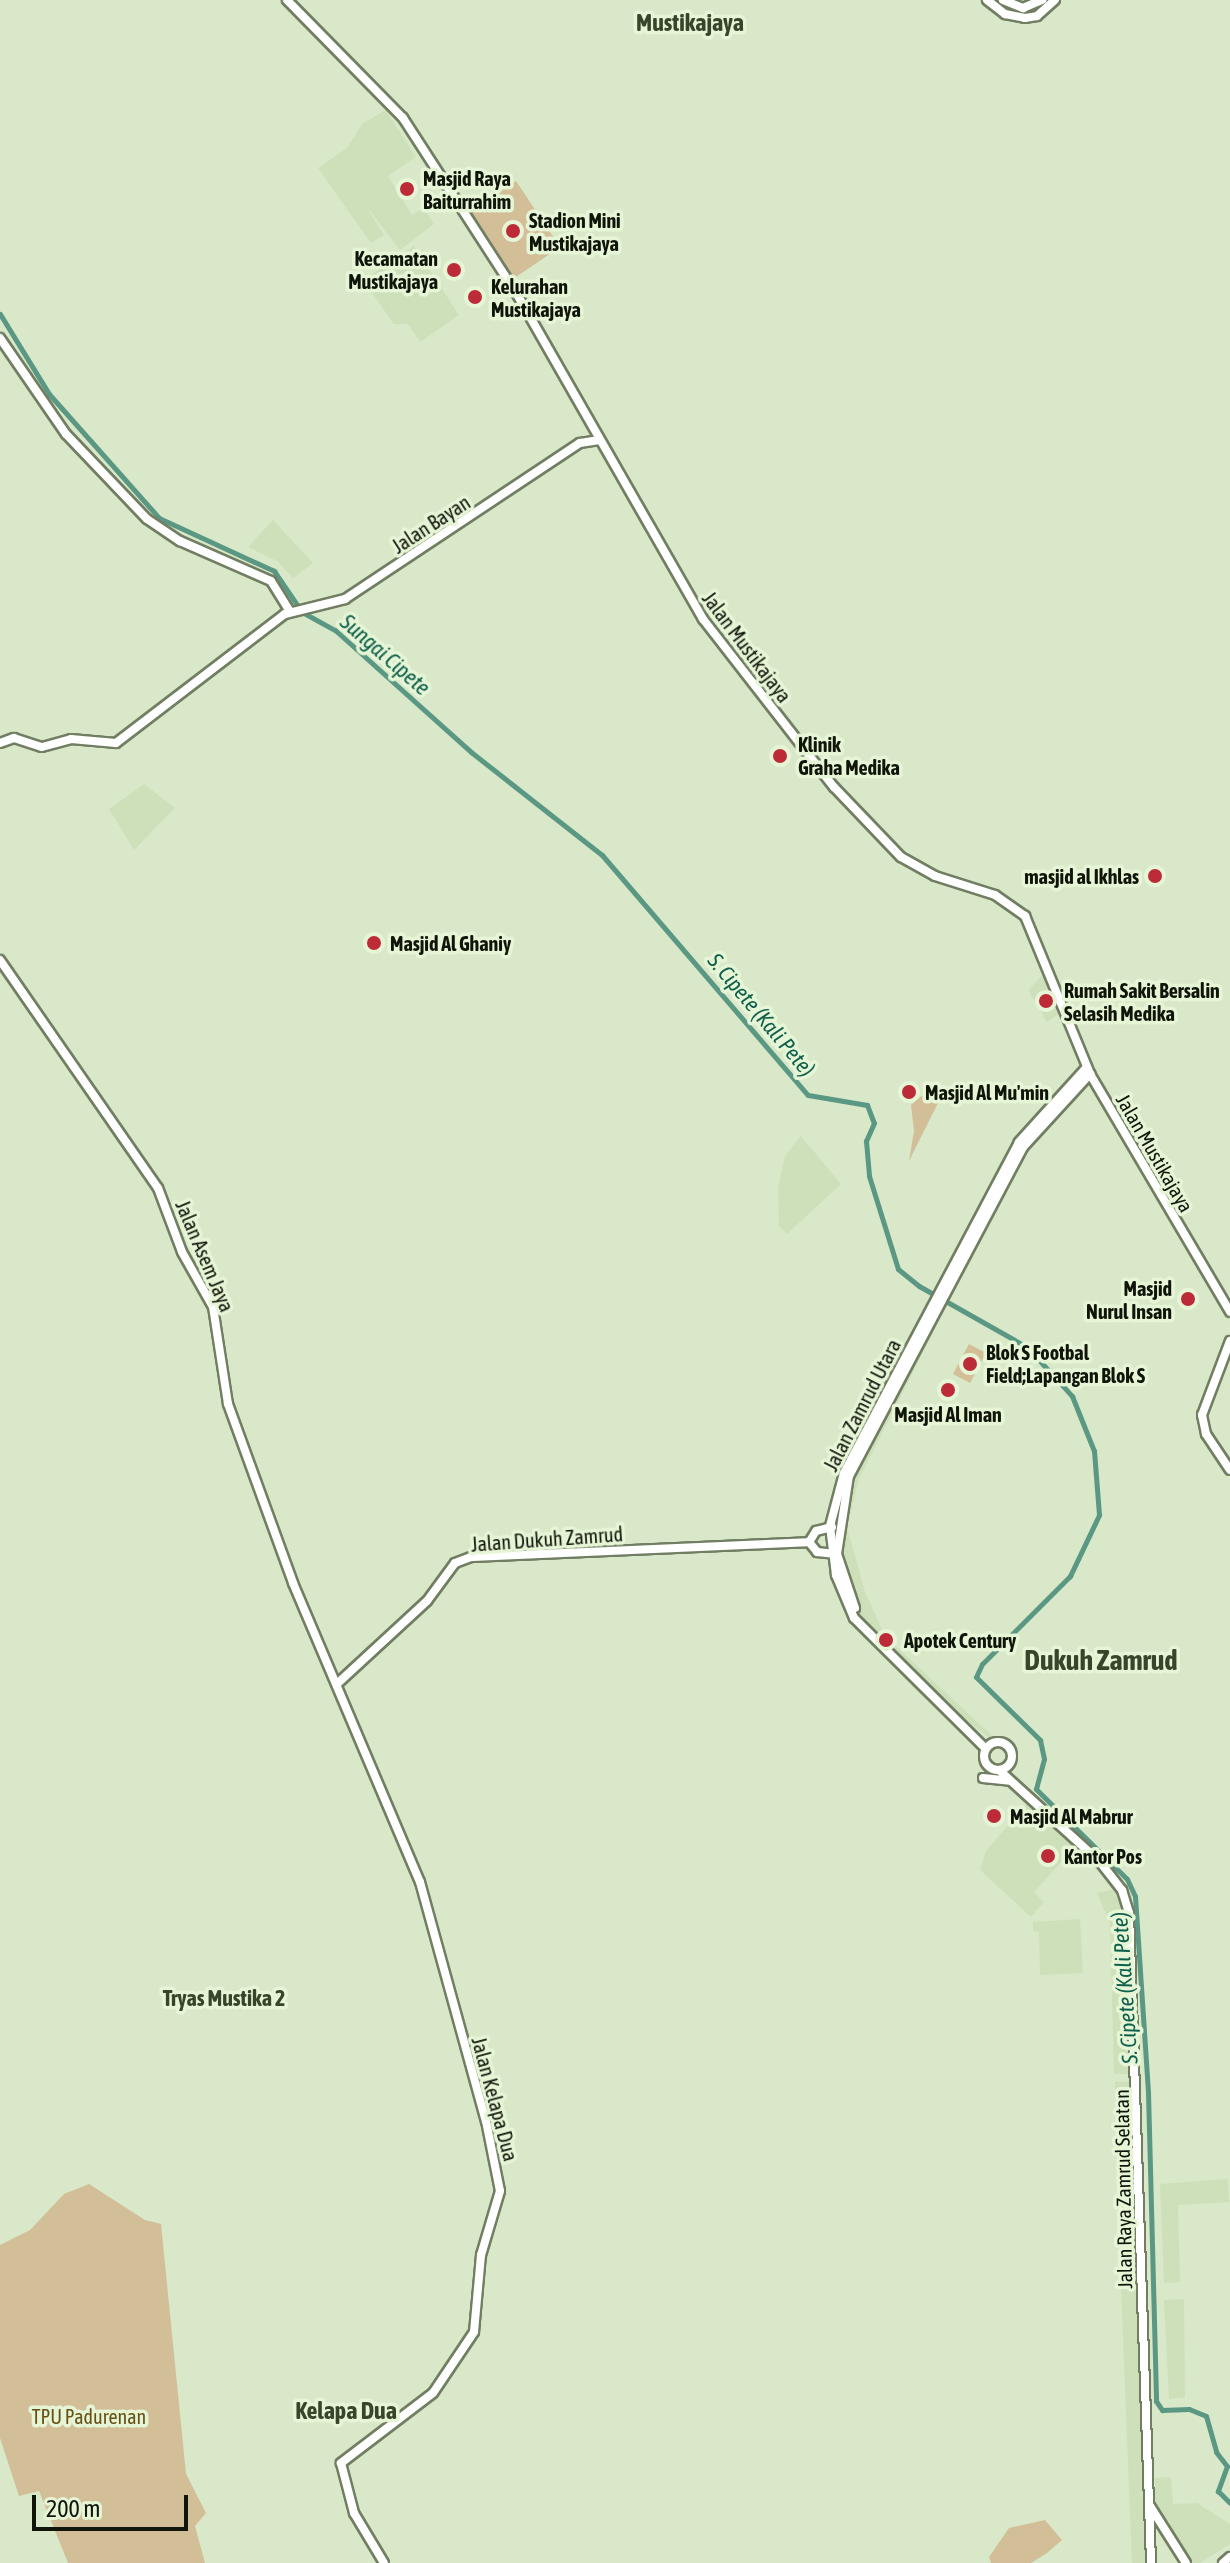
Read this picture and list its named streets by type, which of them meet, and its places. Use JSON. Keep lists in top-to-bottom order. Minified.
{"streets":{"main road":["Jalan Bayan","Jalan Mustikajaya","Jalan Asem Jaya","Jalan Zamrud Utara","Jalan Dukuh Zamrud","Jalan Kelapa Dua","Jalan Raya Zamrud Selatan"]},"crossings":[["Jalan Bayan","Jalan Mustikajaya"],["Jalan Mustikajaya","Jalan Zamrud Utara"],["Jalan Asem Jaya","Jalan Dukuh Zamrud"],["Jalan Asem Jaya","Jalan Kelapa Dua"],["Jalan Zamrud Utara","Jalan Raya Zamrud Selatan"],["Jalan Dukuh Zamrud","Jalan Kelapa Dua"]],"districts":["Mustikajaya","Dukuh Zamrud","Tryas Mustika 2","Kelapa Dua"],"water":["Sungai Cipete","S. Cipete (Kali Pete)"],"parks":["TPU Padurenan"],"places":["Masjid Raya Baiturrahim","Stadion Mini Mustikajaya","Kecamatan Mustikajaya","Kelurahan Mustikajaya","Klinik Graha Medika","masjid al Ikhlas","Masjid Al Ghaniy","Rumah Sakit Bersalin Selasih Medika","Masjid Al Mu'min","Masjid Nurul Insan","Blok S Footbal Field;Lapangan Blok S","Masjid Al Iman","Apotek Century","Masjid Al Mabrur","Kantor Pos"],"scale_bar":"200 m"}
